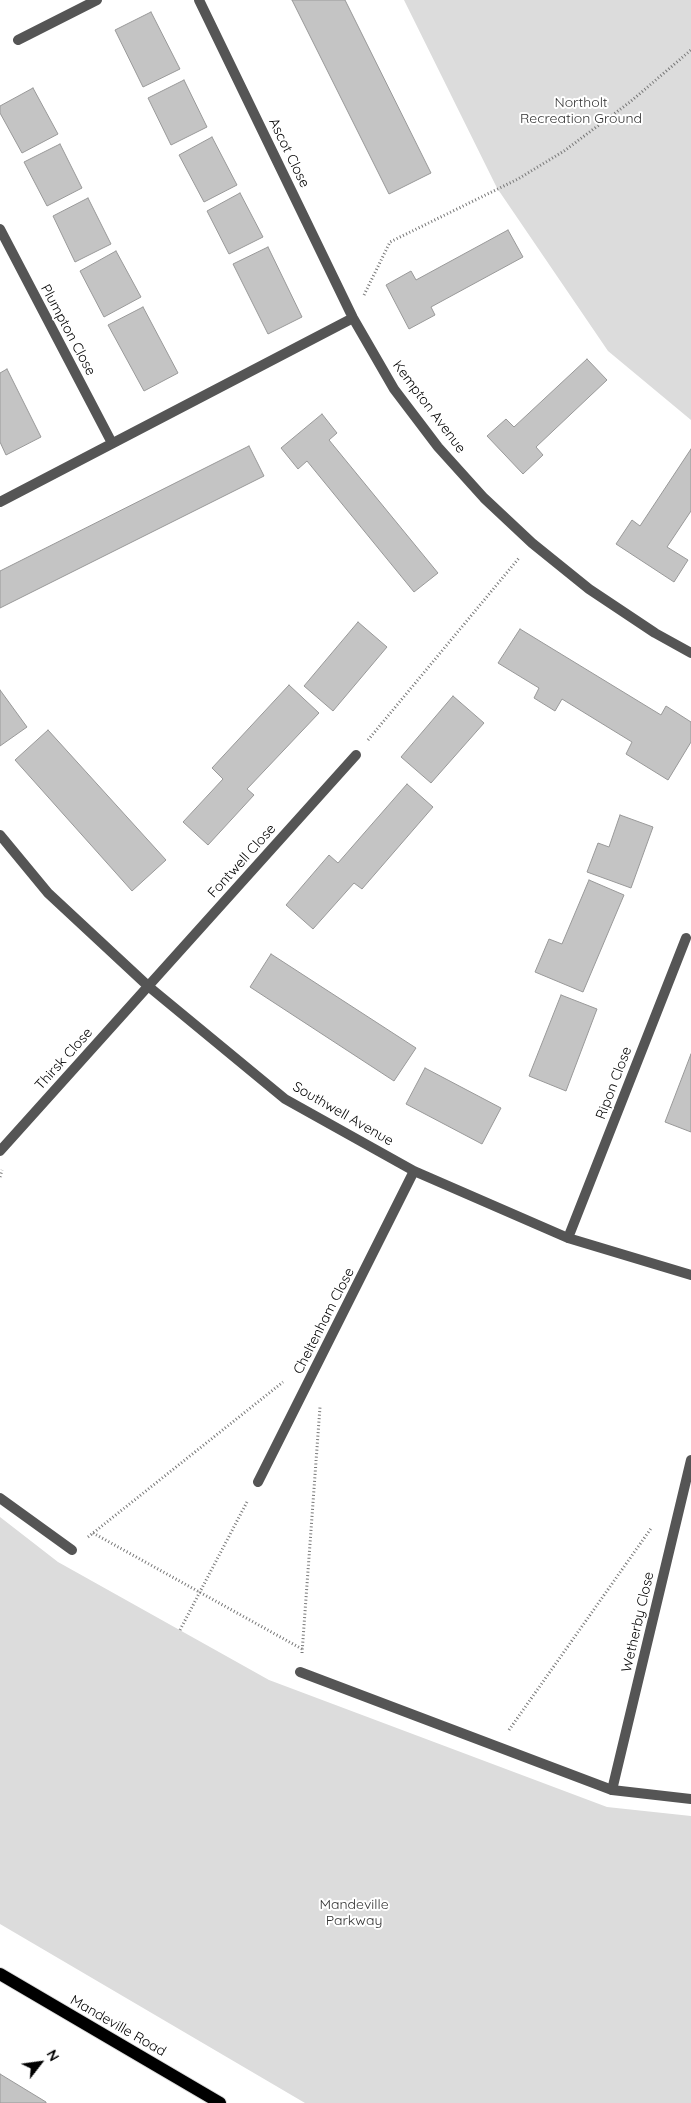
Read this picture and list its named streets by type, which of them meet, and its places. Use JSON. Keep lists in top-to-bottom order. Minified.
{"streets":{"main road":["Mandeville Road"],"street":["Ascot Close","Plumpton Close","Kempton Avenue","Fontwell Close","Thirsk Close","Ripon Close","Southwell Avenue","Cheltenham Close","Wetherby Close"]},"crossings":[["Ascot Close","Kempton Avenue"],["Fontwell Close","Thirsk Close"],["Fontwell Close","Southwell Avenue"],["Thirsk Close","Southwell Avenue"],["Ripon Close","Southwell Avenue"],["Southwell Avenue","Cheltenham Close"]],"parks":["Northolt Recreation Ground","Mandeville Parkway"],"north":"top right"}
